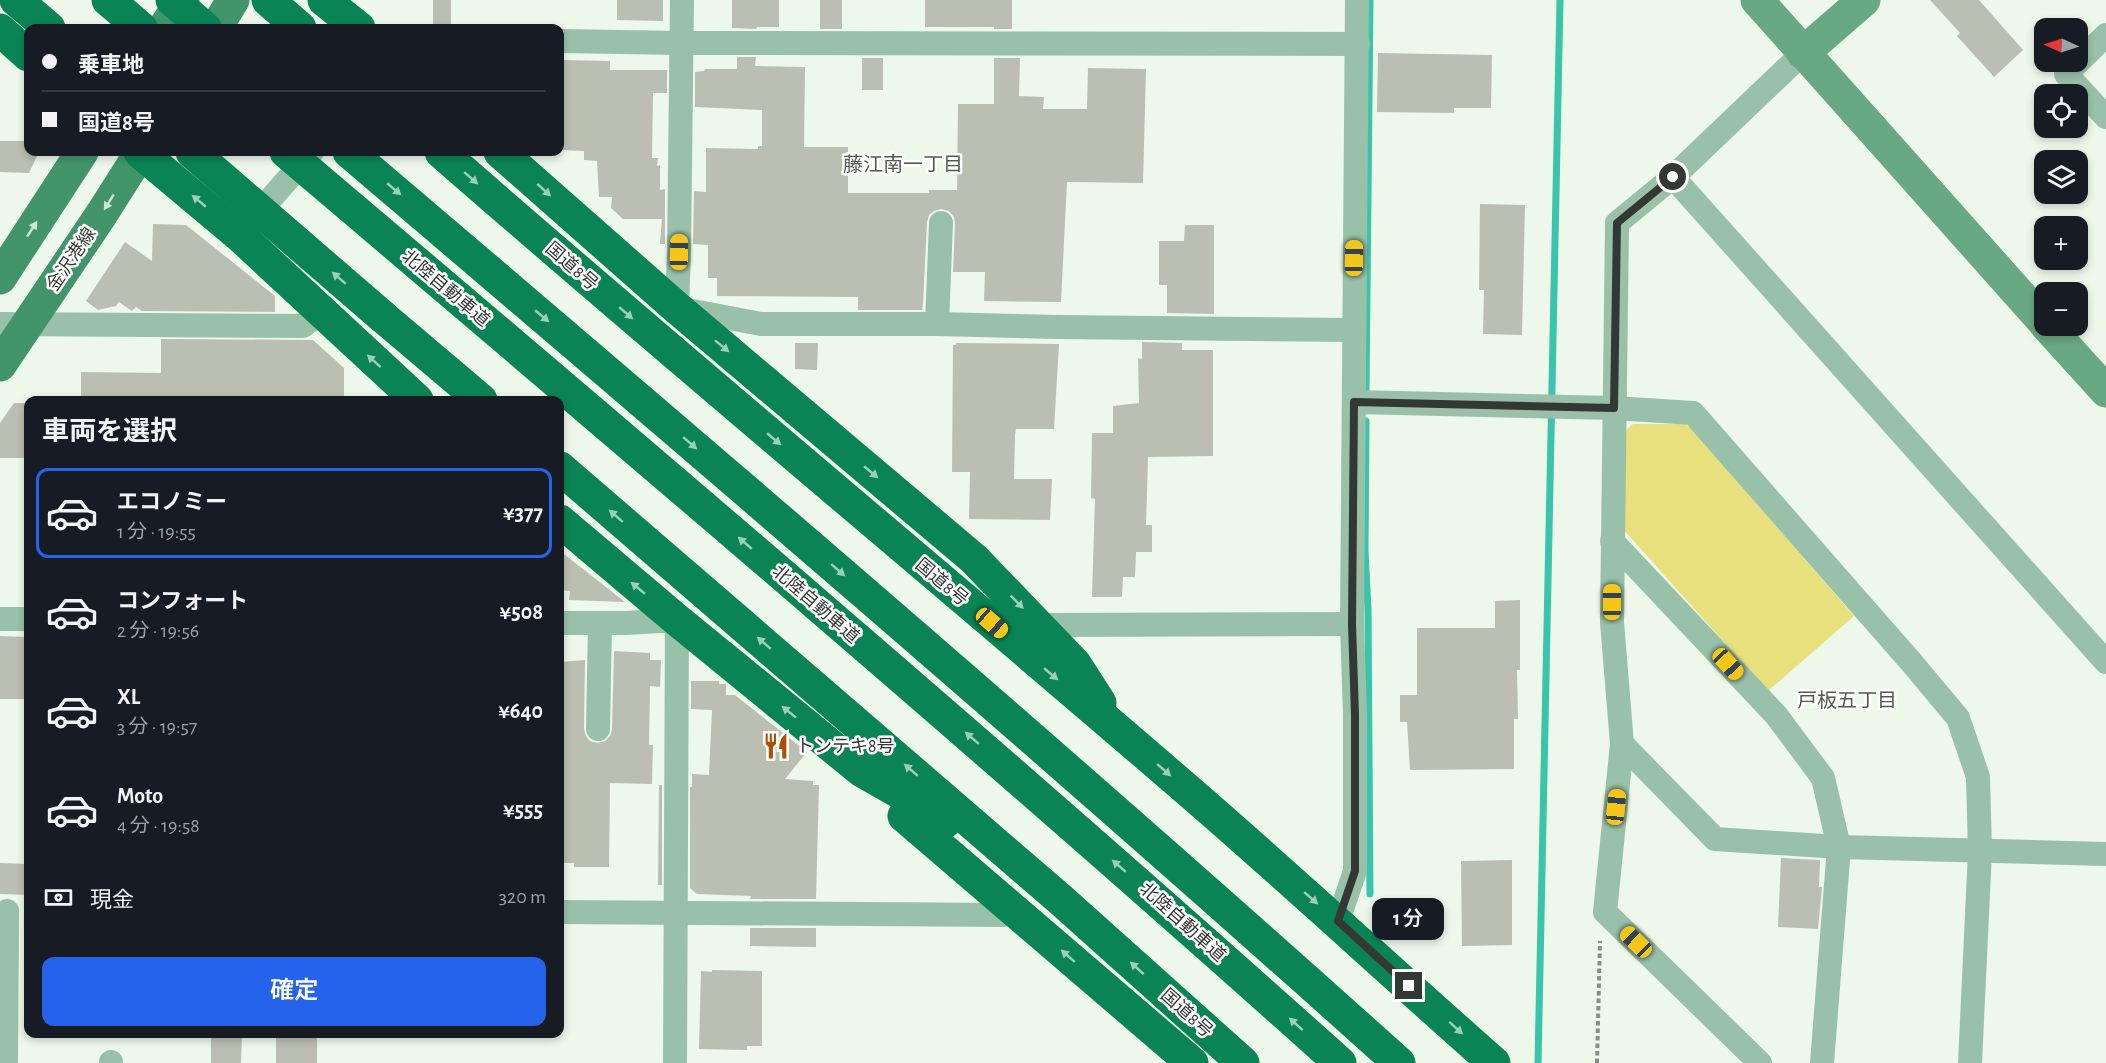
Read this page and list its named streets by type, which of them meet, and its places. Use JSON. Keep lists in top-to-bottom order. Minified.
{"streets":{"highway":["国道8号","北陸自動車道"],"main road":["金沢港線"]},"districts":["藤江南一丁目","戸板五丁目"],"places":{"restaurant":["トンテキ8号"]},"north":"left","page":{"map_buttons":["+","−"],"banner":["乗車地","国道8号"],"heading":"車両を選択","list":[{"name":"エコノミー","note":"1 分 · 19:55","value":"¥377"},{"name":"コンフォート","note":"2 分 · 19:56","value":"¥508"},{"name":"XL","note":"3 分 · 19:57","value":"¥640"},{"name":"Moto","note":"4 分 · 19:58","value":"¥555"}],"pay":["現金","320 m"],"bubble":"1 分","buttons":"確定"}}
